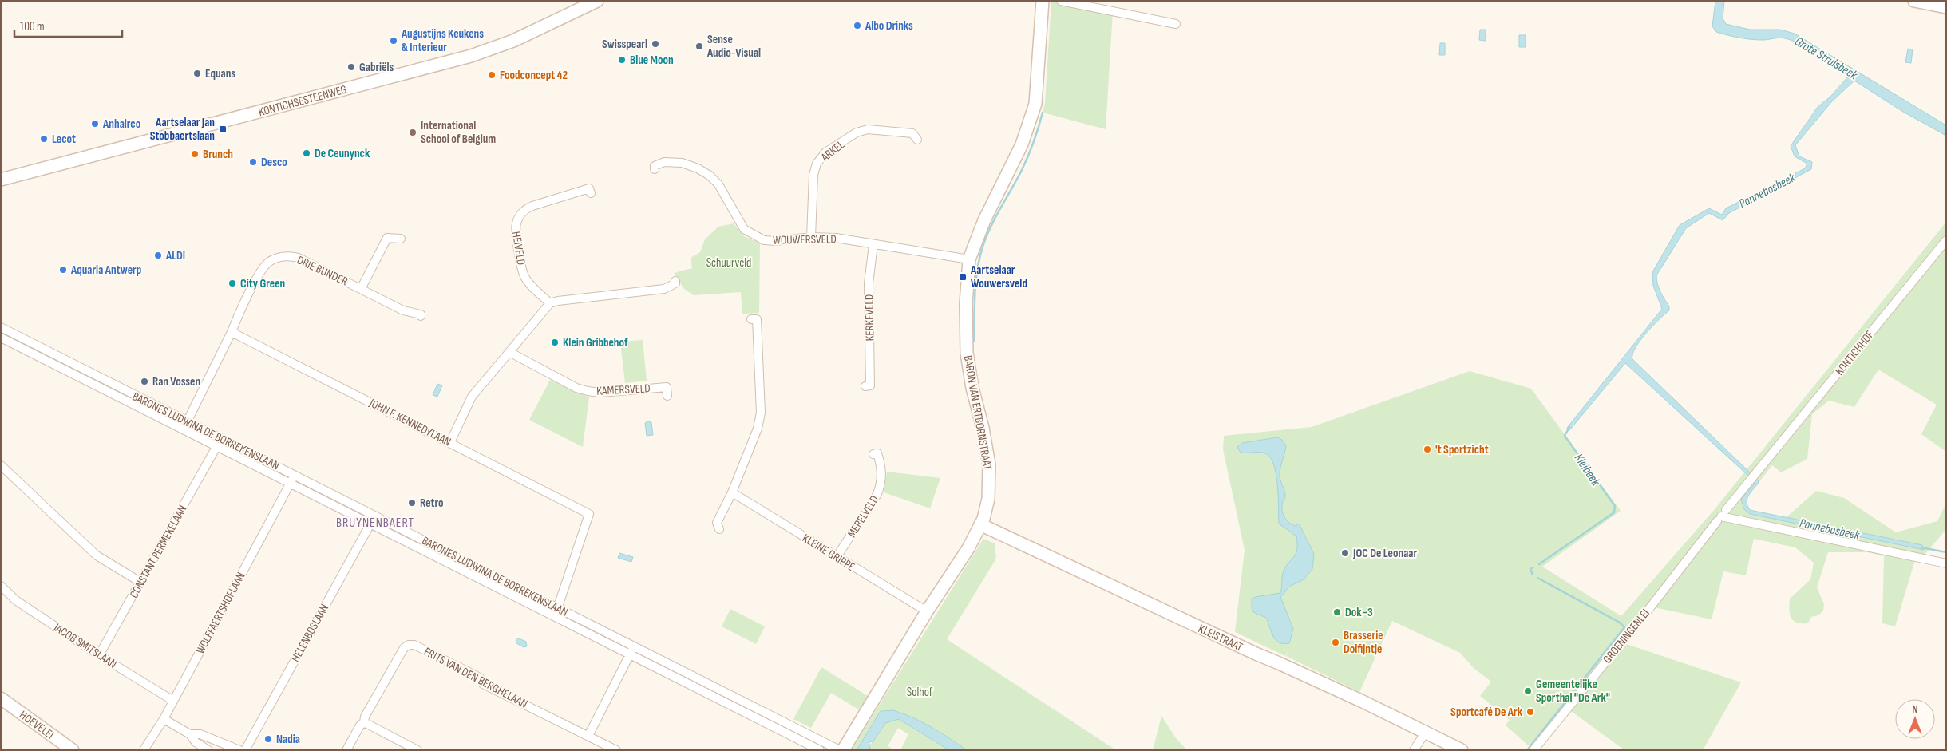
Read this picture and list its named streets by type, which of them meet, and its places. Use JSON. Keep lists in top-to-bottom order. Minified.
{"streets":{"street":["KONTICHSESTEENWEG","ARKEL","WOUWERSVELD","HEIVELD","DRIE BUNDER","KERKEVELD","KONTICHHOF","KAMERSVELD","BARON VAN ERTBORNSTRAAT","JOHN F. KENNEDYLAAN","BARONES LUDWINA DE BORREKENSLAAN","MERELVELD","CONSTANT PERMEKELAAN","KLEINE GRIPPE","WOLFFAERTSHOFLAAN","HELENBOSLAAN","GROENINGENLEI","KLEISTRAAT","JACOB SMITSLAAN","FRITS VAN DEN BERGHELAAN","HOEVELEI"]},"crossings":[["ARKEL","WOUWERSVELD"],["WOUWERSVELD","KERKEVELD"],["WOUWERSVELD","BARON VAN ERTBORNSTRAAT"],["DRIE BUNDER","JOHN F. KENNEDYLAAN"],["KONTICHHOF","GROENINGENLEI"],["BARON VAN ERTBORNSTRAAT","KLEINE GRIPPE"],["BARON VAN ERTBORNSTRAAT","KLEISTRAAT"],["JOHN F. KENNEDYLAAN","BARONES LUDWINA DE BORREKENSLAAN"],["BARONES LUDWINA DE BORREKENSLAAN","CONSTANT PERMEKELAAN"],["BARONES LUDWINA DE BORREKENSLAAN","WOLFFAERTSHOFLAAN"],["BARONES LUDWINA DE BORREKENSLAAN","HELENBOSLAAN"],["MERELVELD","KLEINE GRIPPE"],["CONSTANT PERMEKELAAN","JACOB SMITSLAAN"],["WOLFFAERTSHOFLAAN","JACOB SMITSLAAN"]],"districts":["BRUYNENBAERT"],"water":["Grote Struisbeek","Pannebosbeek","Kleibeek"],"parks":["Schuurveld","Solhof"],"places":{"other":["Albo Drinks","Augustijns Keukens & Interieur","Swisspearl","Sense Audio-Visual","Blue Moon","Gabriëls","Equans","Foodconcept 42","Anhairco","International School of Belgium","Lecot","De Ceunynck","Brunch","Desco","ALDI","Aquaria Antwerp","City Green","Klein Gribbehof","Ran Vossen","'t Sportzicht","Retro","JOC De Leonaar","Dok~3","Brasserie Dolfijntje","Gemeentelijke Sporthal \"De Ark\"","Sportcafé De Ark","Nadia"],"transit":["Aartselaar Jan Stobbaertslaan","Aartselaar Wouwersveld"]},"scale_bar":"100 m","north":"top"}
